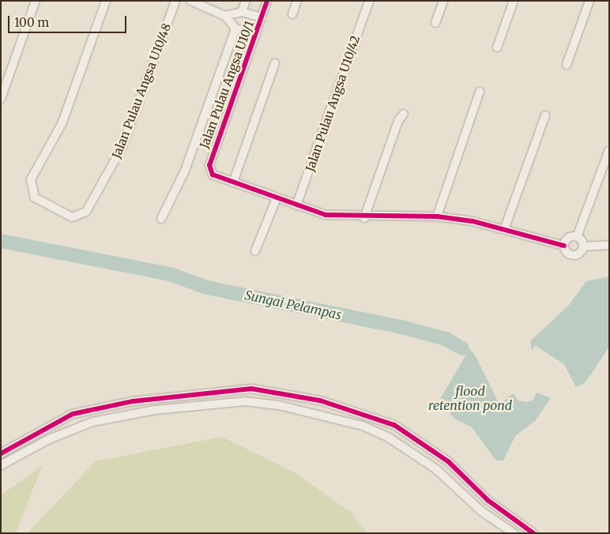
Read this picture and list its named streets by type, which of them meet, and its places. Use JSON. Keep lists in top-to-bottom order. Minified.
{"streets":{"street":["Jalan Pulau Angsa U10/1","Jalan Pulau Angsa U10/48","Jalan Pulau Angsa U10/42"]},"water":["Sungai Pelampas","flood retention pond"],"scale_bar":"100 m"}
